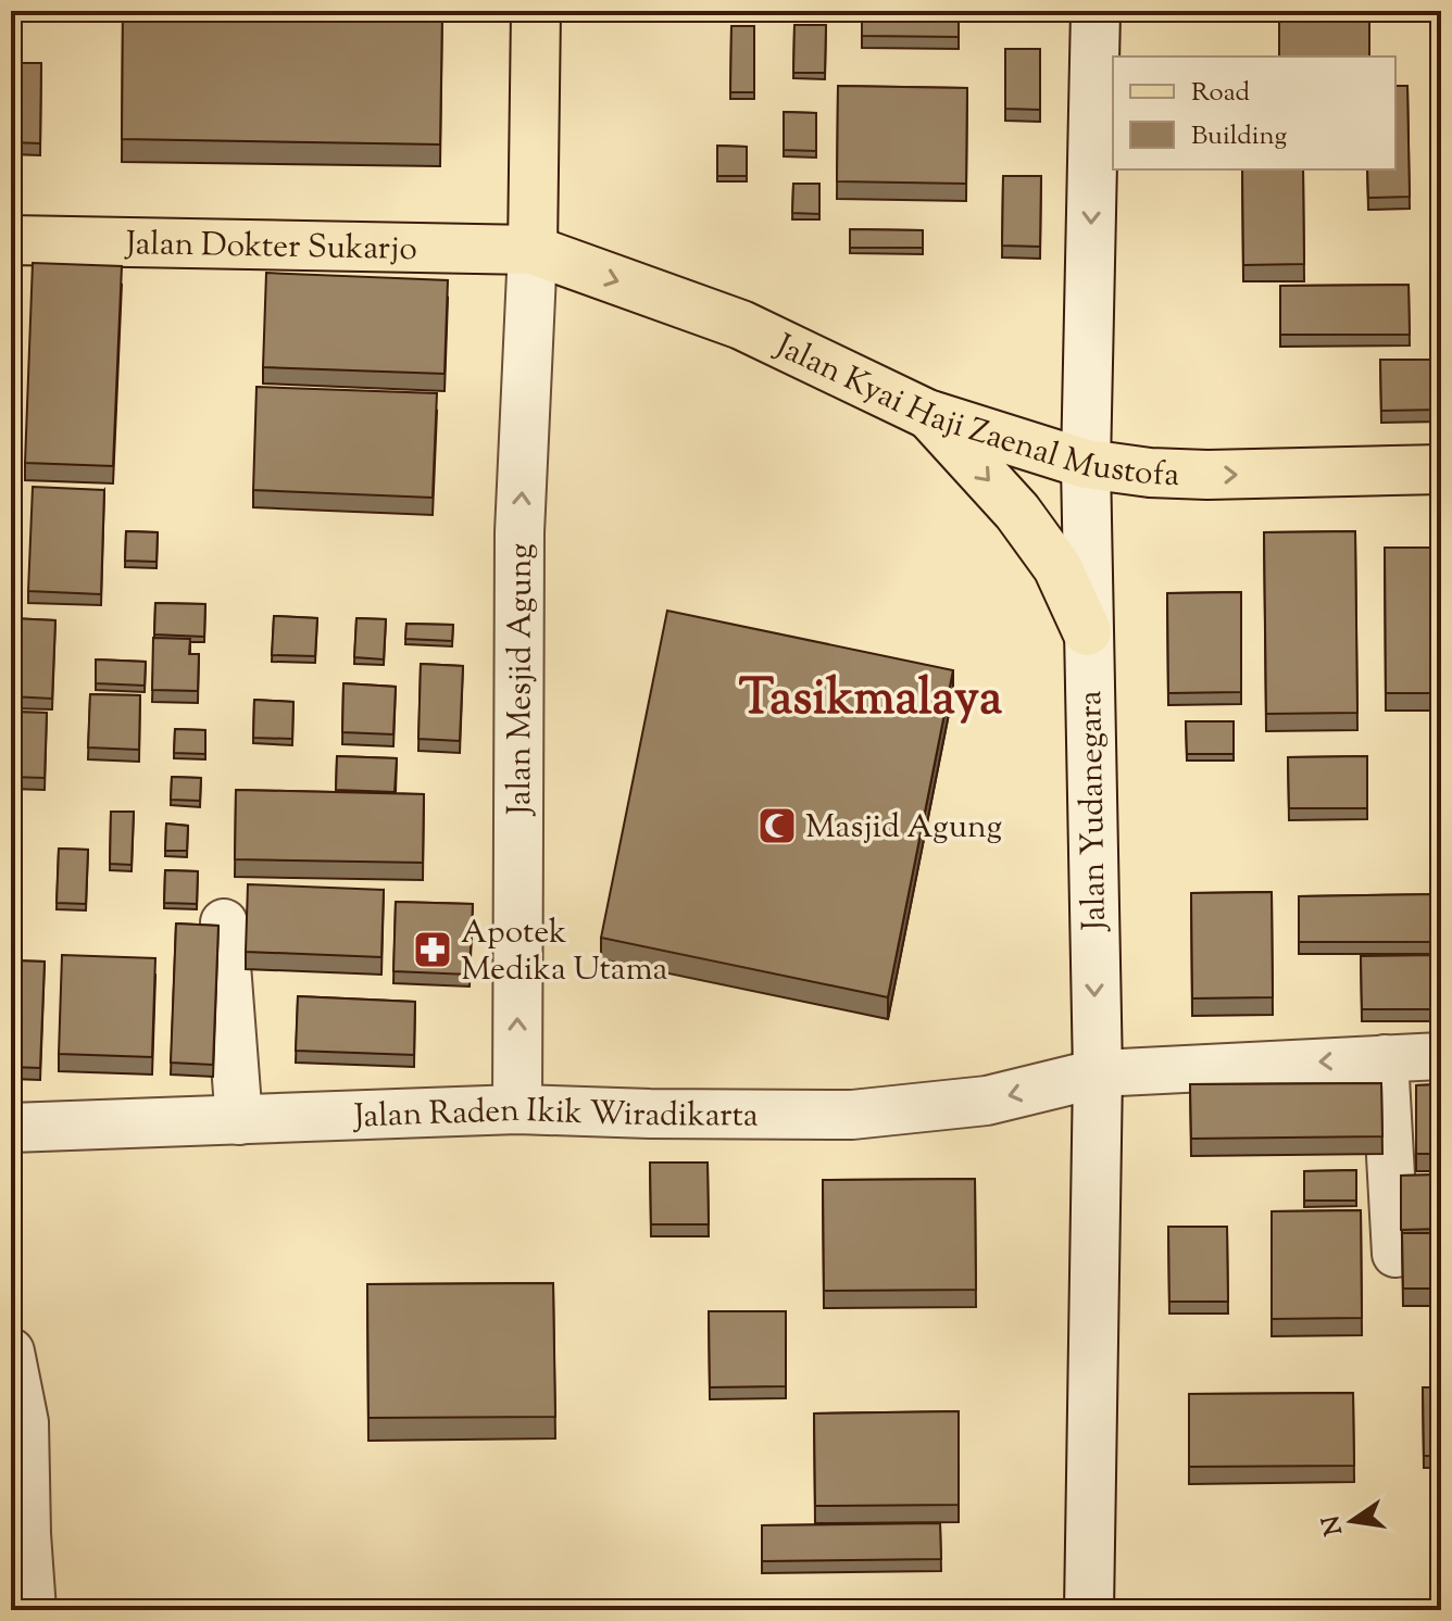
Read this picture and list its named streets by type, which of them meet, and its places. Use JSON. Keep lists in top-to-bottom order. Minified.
{"streets":{"main road":["Jalan Dokter Sukarjo","Jalan Kyai Haji Zaenal Mustofa"],"street":["Jalan Mesjid Agung","Jalan Yudanegara","Jalan Raden Ikik Wiradikarta"]},"crossings":[["Jalan Dokter Sukarjo","Jalan Kyai Haji Zaenal Mustofa"],["Jalan Dokter Sukarjo","Jalan Mesjid Agung"],["Jalan Kyai Haji Zaenal Mustofa","Jalan Mesjid Agung"],["Jalan Kyai Haji Zaenal Mustofa","Jalan Yudanegara"],["Jalan Mesjid Agung","Jalan Raden Ikik Wiradikarta"],["Jalan Yudanegara","Jalan Raden Ikik Wiradikarta"]],"one_way":["Jalan Kyai Haji Zaenal Mustofa","Jalan Mesjid Agung","Jalan Yudanegara","Jalan Raden Ikik Wiradikarta"],"districts":["Tasikmalaya"],"places":{"mosque":["Masjid Agung"],"pharmacy":["Apotek Medika Utama"]},"legend":["Road","Building"],"north":"left"}
